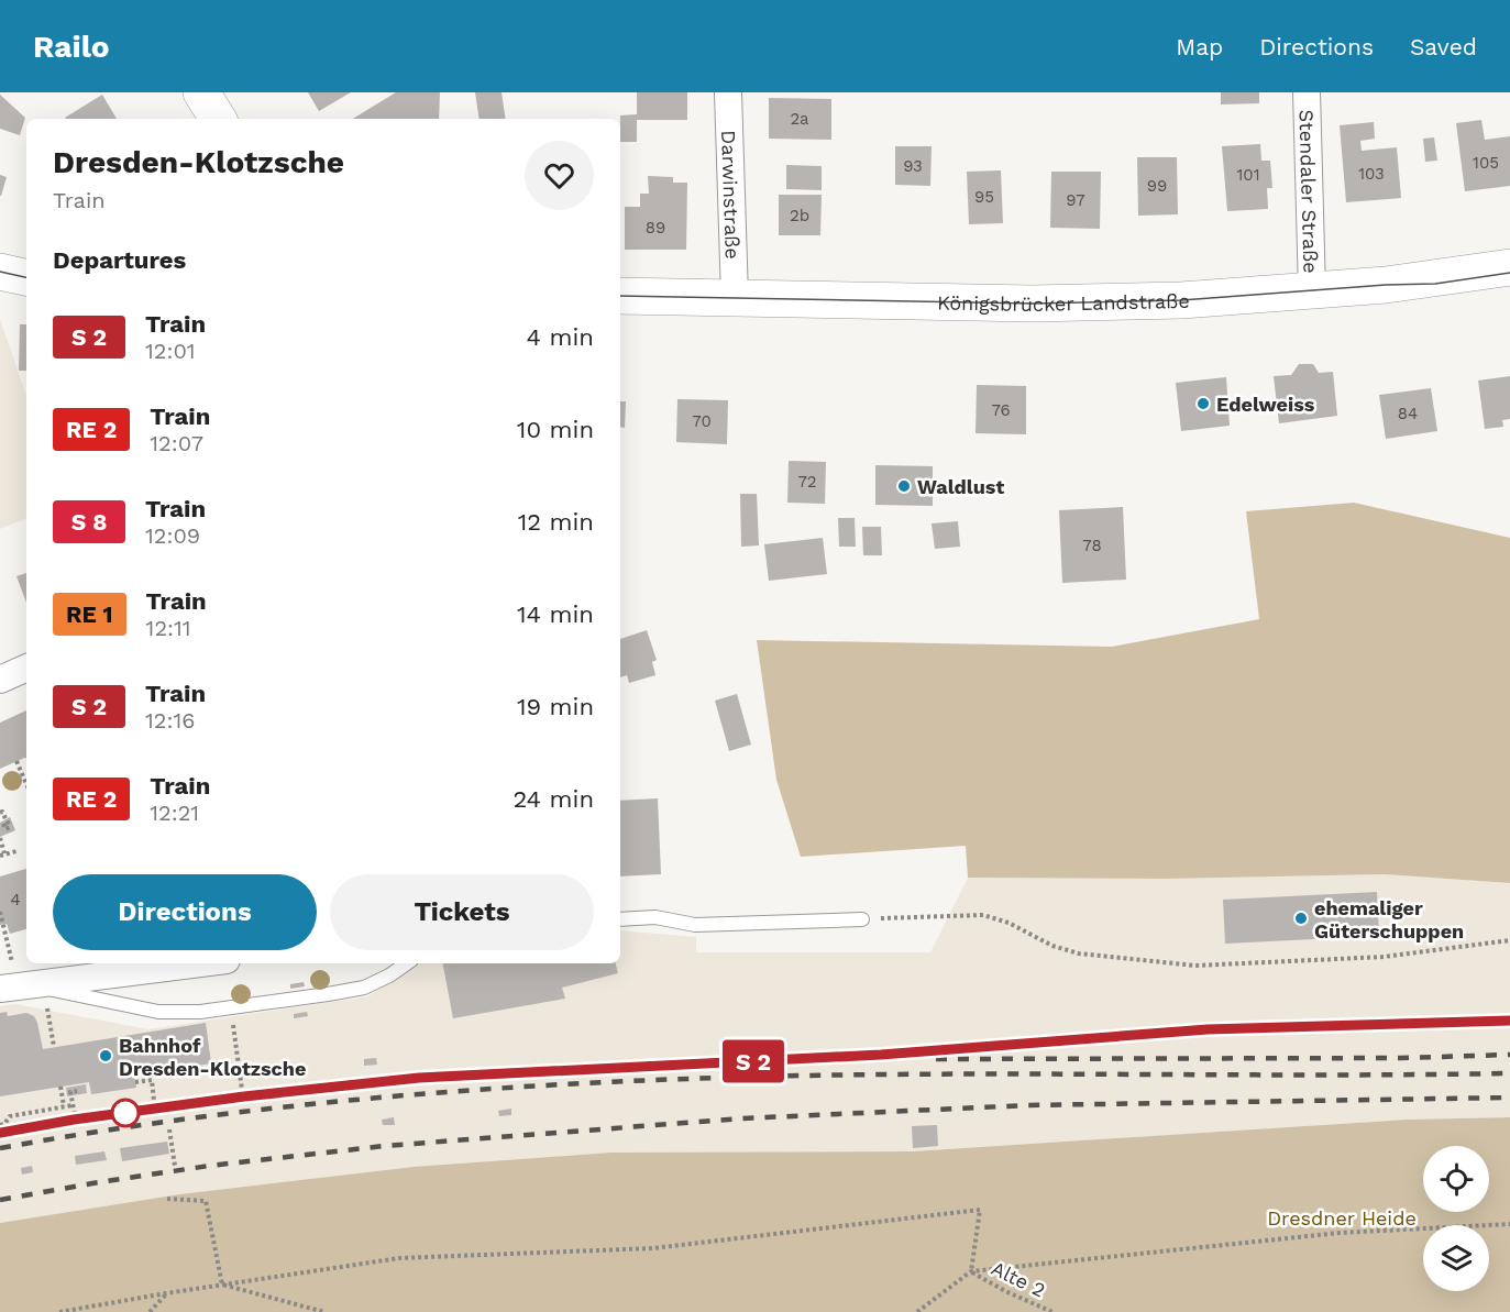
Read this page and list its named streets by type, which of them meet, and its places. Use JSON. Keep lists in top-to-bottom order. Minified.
{"streets":{"main road":["Königsbrücker Landstraße"],"street":["Stendaler Straße","Darwinstraße"],"path":["Alte 2"]},"crossings":[["Stendaler Straße","Königsbrücker Landstraße"],["Darwinstraße","Königsbrücker Landstraße"]],"parks":["Dresdner Heide"],"places":["Edelweiss","Waldlust","ehemaliger Güterschuppen","Bahnhof Dresden-Klotzsche"],"house_numbers":["2a","105","93","103","101","99","95","97","2b","89","76","84","70","72","78","4"],"page":{"header":"Railo","nav":["Map","Directions","Saved"],"on_map":"S 2","heading":[["Dresden-Klotzsche","Train"],"Departures"],"list":[{"mark":"S 2","name":"Train","note":"12:01","value":"4 min"},{"mark":"RE 2","name":"Train","note":"12:07","value":"10 min"},{"mark":"S 8","name":"Train","note":"12:09","value":"12 min"},{"mark":"RE 1","name":"Train","note":"12:11","value":"14 min"},{"mark":"S 2","name":"Train","note":"12:16","value":"19 min"},{"mark":"RE 2","name":"Train","note":"12:21","value":"24 min"}],"buttons":["Directions","Tickets"]}}
